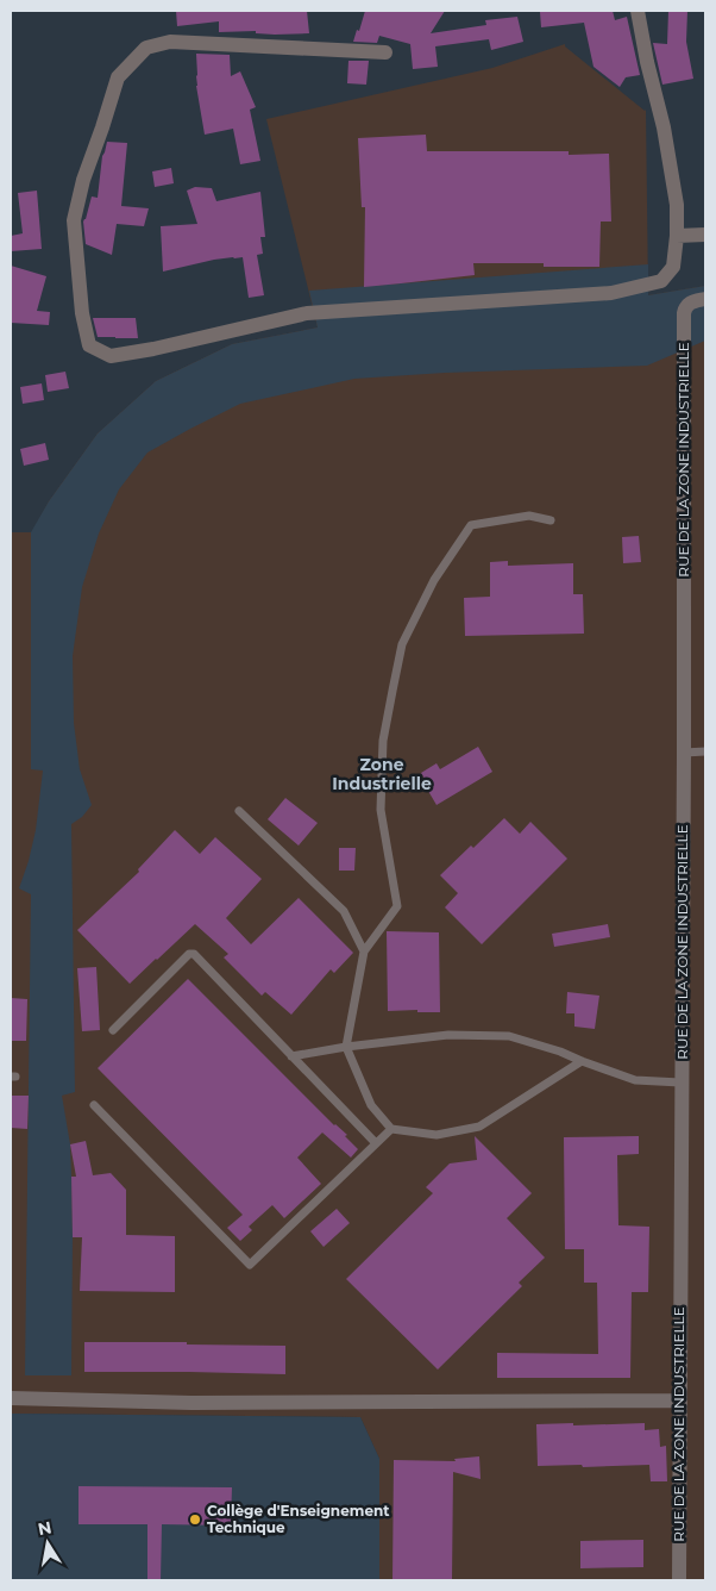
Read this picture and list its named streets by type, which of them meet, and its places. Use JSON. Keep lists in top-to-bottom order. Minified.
{"streets":{"street":["RUE DE LA ZONE INDUSTRIELLE"]},"districts":["Zone Industrielle"],"places":["Collège d'Enseignement Technique"],"north":"top"}
